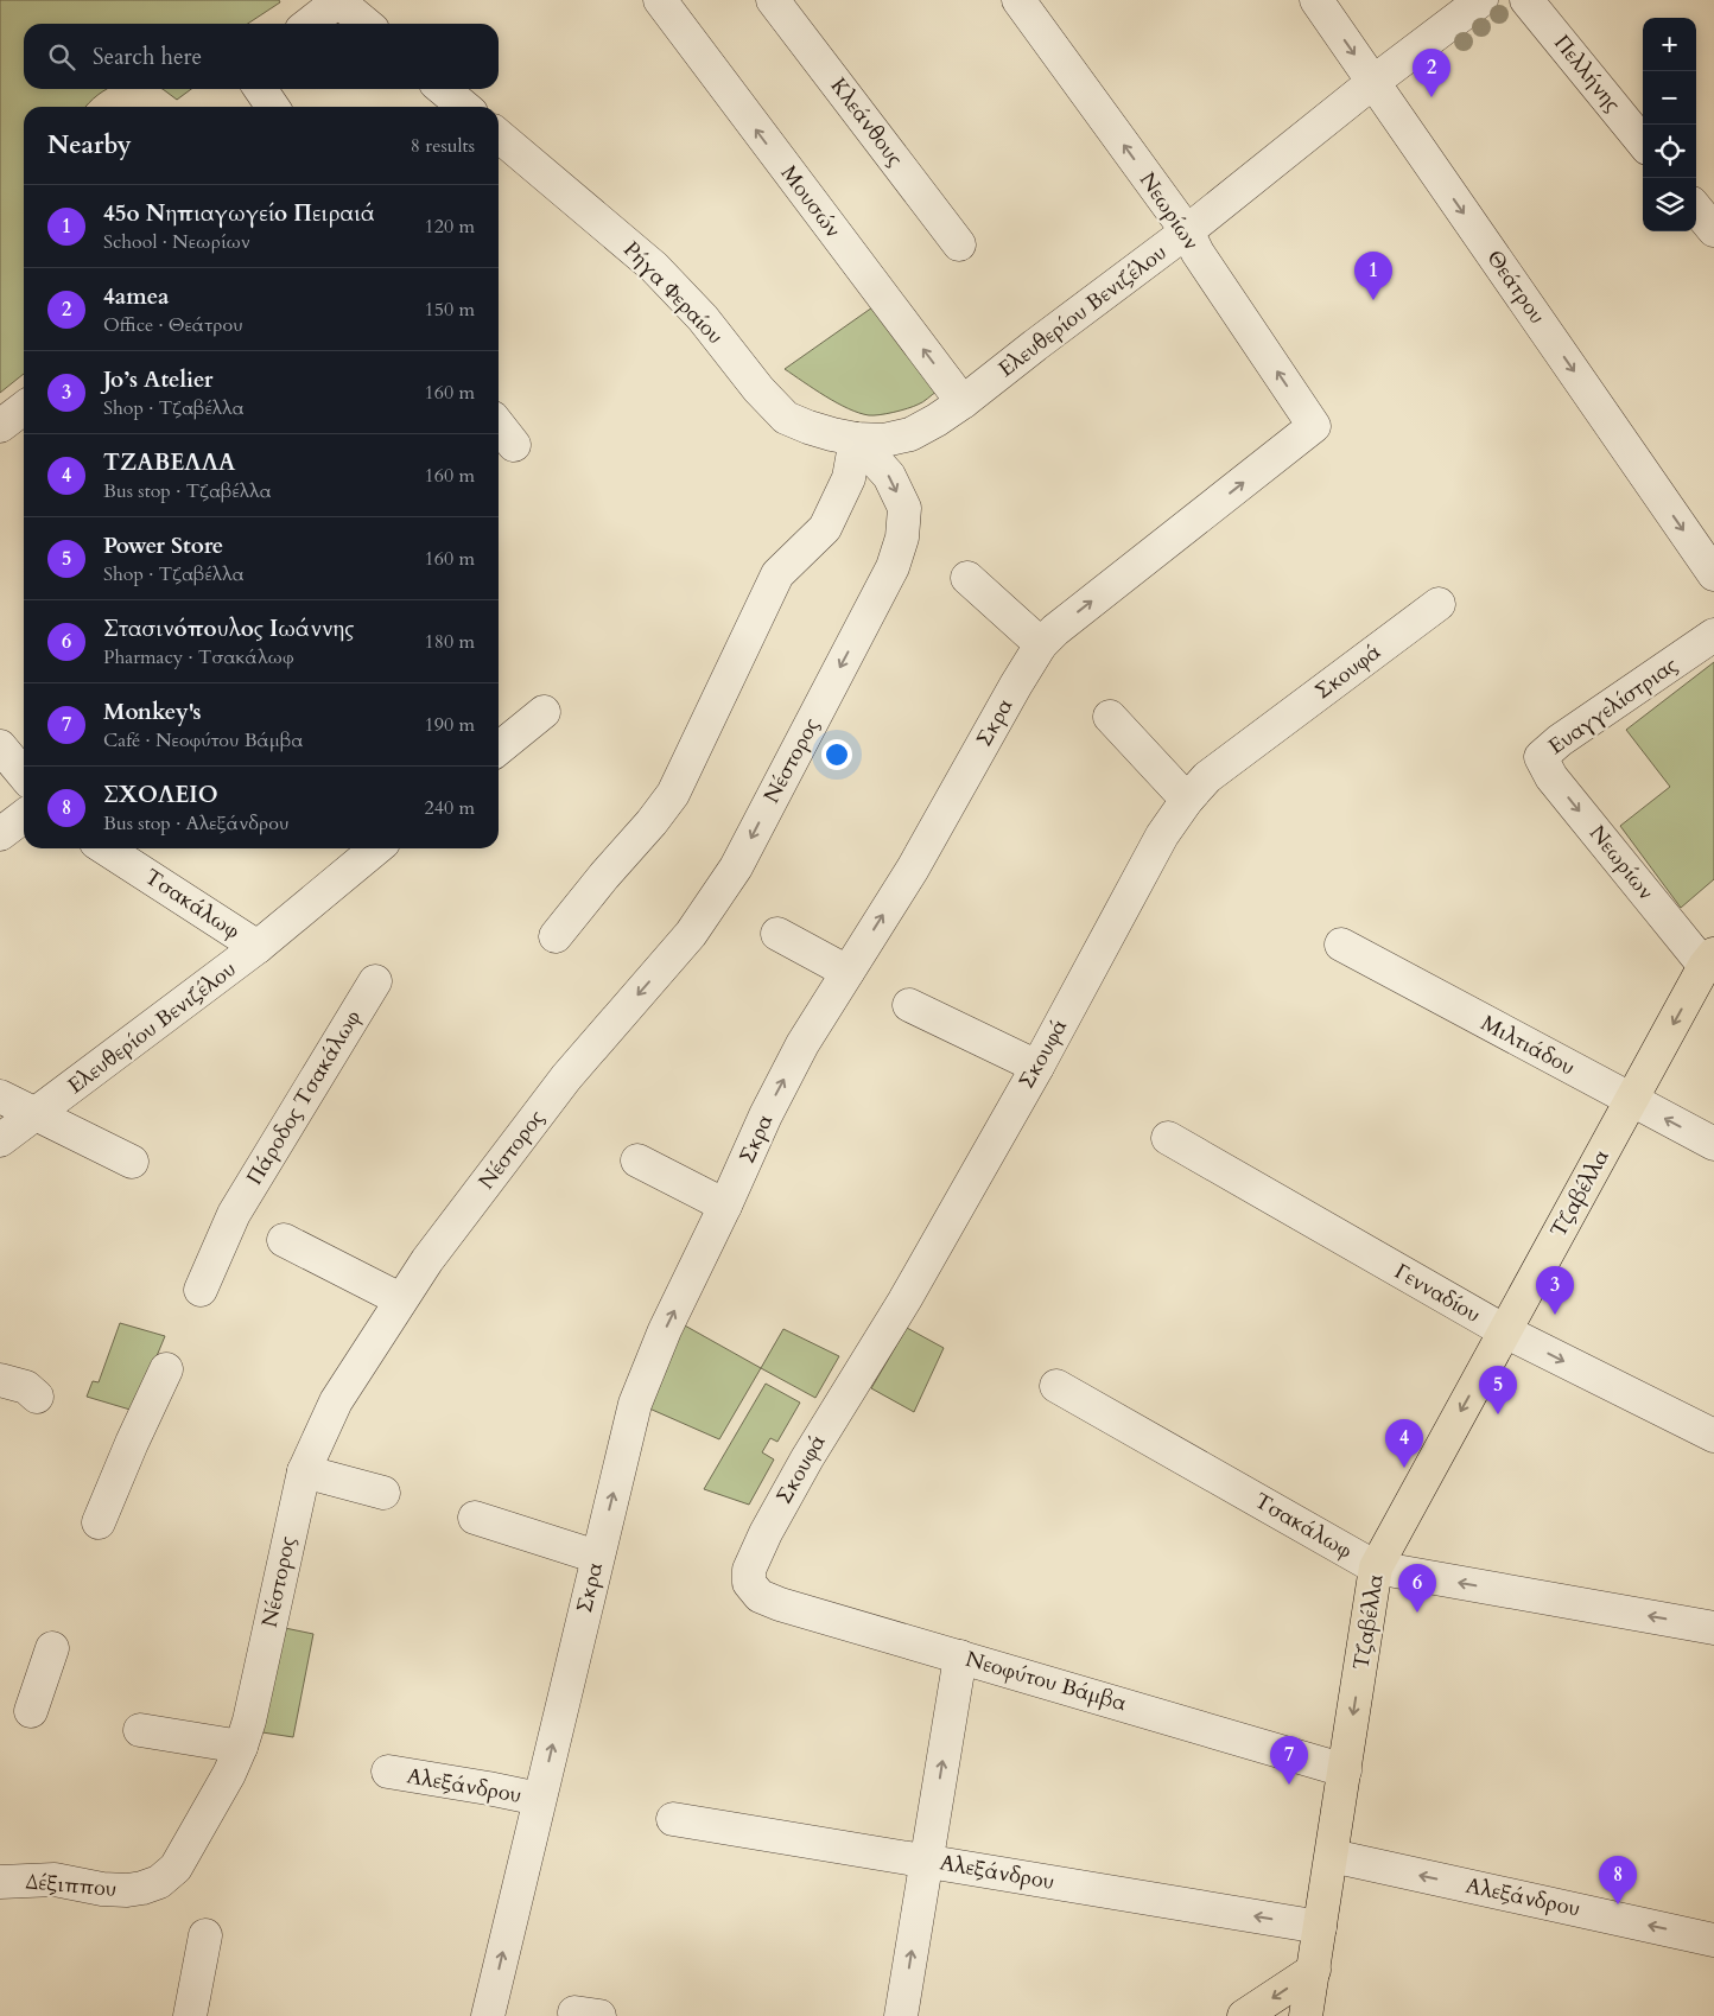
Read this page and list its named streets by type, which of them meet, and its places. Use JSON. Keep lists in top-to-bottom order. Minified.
{"streets":{"main road":["Τζαβέλλα"],"street":["Πελλήνης","Κλεάνθους","Μουσών","Νεωρίων","Θεάτρου","Ρήγα Φεραίου","Ελευθερίου Βενιζέλου","Σκουφά","Ευαγγελίστριας","Σκρα","Νέστορος","Τσακάλωφ","Μιλτιάδου","Πάροδος Τσακάλωφ","Γενναδίου","Νεοφύτου Βάμβα","Αλεξάνδρου","Δέξιππου"]},"crossings":[["Μουσών","Ελευθερίου Βενιζέλου"],["Νεωρίων","Ελευθερίου Βενιζέλου"],["Νεωρίων","Ευαγγελίστριας"],["Νεωρίων","Σκρα"],["Νεωρίων","Τζαβέλλα"],["Θεάτρου","Ελευθερίου Βενιζέλου"],["Ρήγα Φεραίου","Ελευθερίου Βενιζέλου"],["Ρήγα Φεραίου","Νέστορος"],["Ελευθερίου Βενιζέλου","Νέστορος"],["Ελευθερίου Βενιζέλου","Τσακάλωφ"],["Σκουφά","Νεοφύτου Βάμβα"],["Σκρα","Αλεξάνδρου"],["Νέστορος","Δέξιππου"],["Τσακάλωφ","Τζαβέλλα"],["Μιλτιάδου","Τζαβέλλα"],["Τζαβέλλα","Γενναδίου"],["Τζαβέλλα","Νεοφύτου Βάμβα"],["Τζαβέλλα","Αλεξάνδρου"]],"one_way":["Μουσών","Θεάτρου","Σκρα","Τσακάλωφ","Τζαβέλλα","Γενναδίου","Αλεξάνδρου"],"page":{"map_buttons":["+","−"],"search":"Search here","pins":["2","1","3","5","4","6","7","8"],"heading":["Nearby","8 results"],"list":[{"mark":"1","name":"45ο Νηπιαγωγείο Πειραιά","note":"School · Νεωρίων","value":"120 m"},{"mark":"2","name":"4amea","note":"Office · Θεάτρου","value":"150 m"},{"mark":"3","name":"Jo’s Atelier","note":"Shop · Τζαβέλλα","value":"160 m"},{"mark":"4","name":"ΤΖΑΒΕΛΛΑ","note":"Bus stop · Τζαβέλλα","value":"160 m"},{"mark":"5","name":"Power Store","note":"Shop · Τζαβέλλα","value":"160 m"},{"mark":"6","name":"Στασινόπουλος Ιωάννης","note":"Pharmacy · Τσακάλωφ","value":"180 m"},{"mark":"7","name":"Monkey's","note":"Café · Νεοφύτου Βάμβα","value":"190 m"},{"mark":"8","name":"ΣΧΟΛΕΙΟ","note":"Bus stop · Αλεξάνδρου","value":"240 m"}]}}
